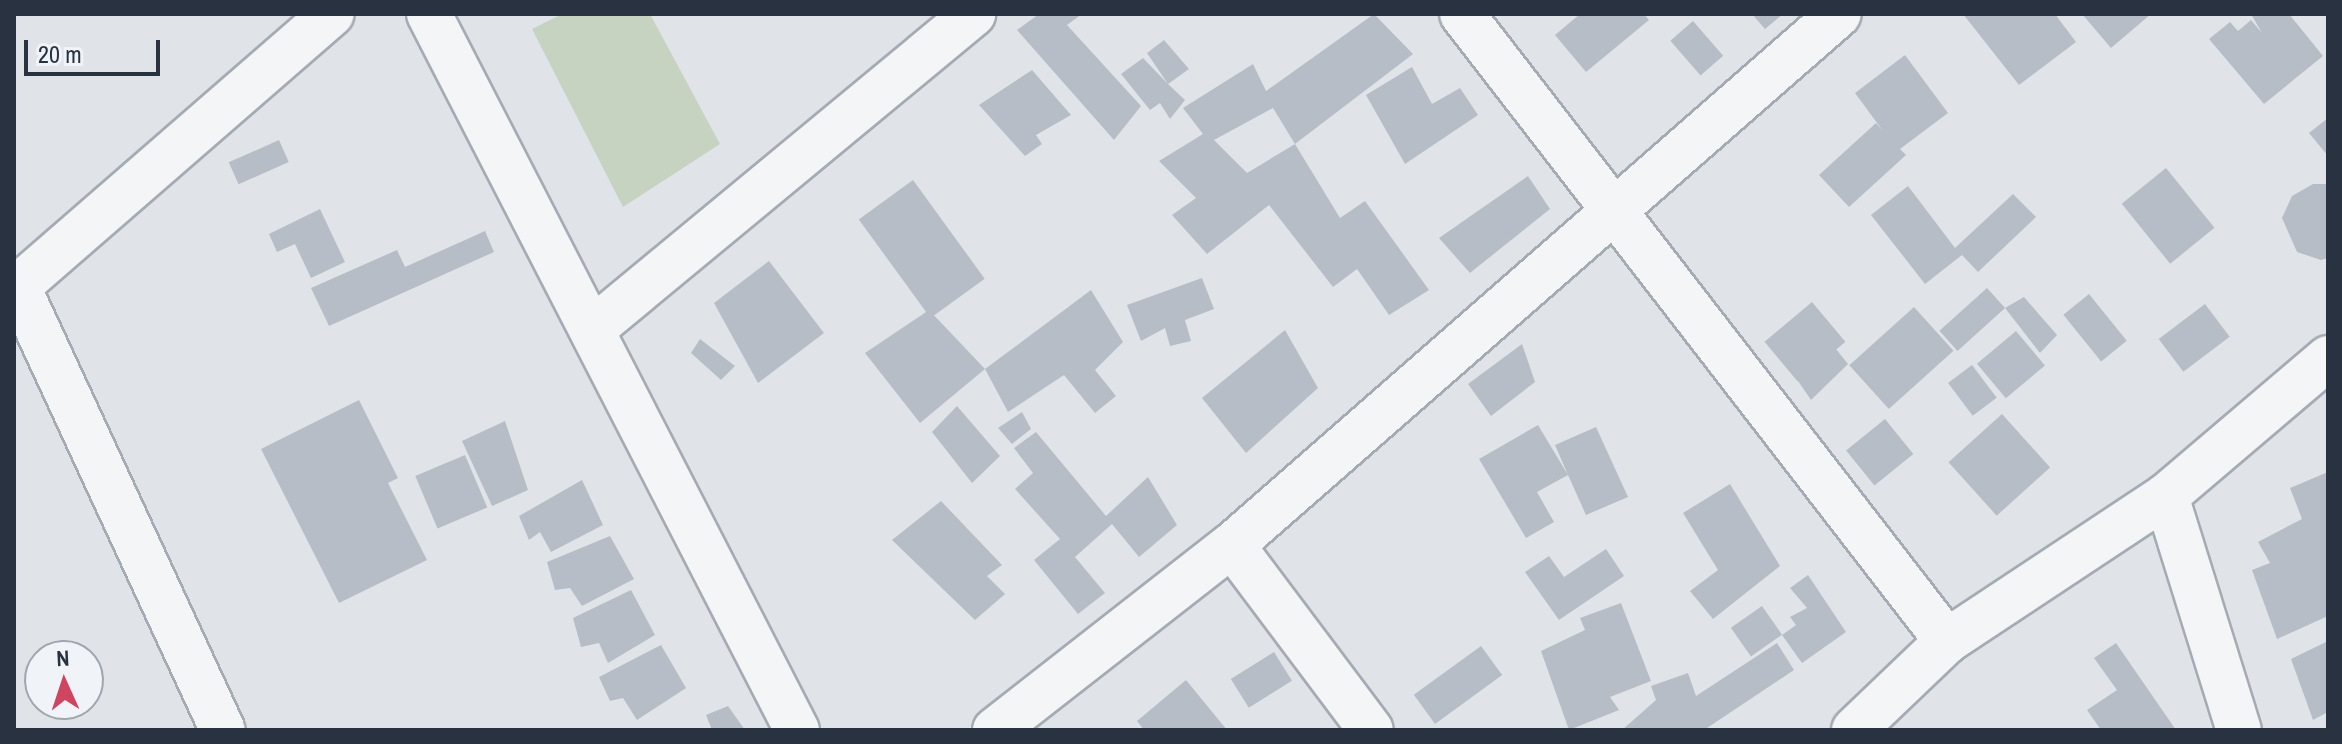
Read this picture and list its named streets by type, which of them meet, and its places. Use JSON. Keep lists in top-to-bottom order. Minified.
{"scale_bar":"20 m","north":"top"}
